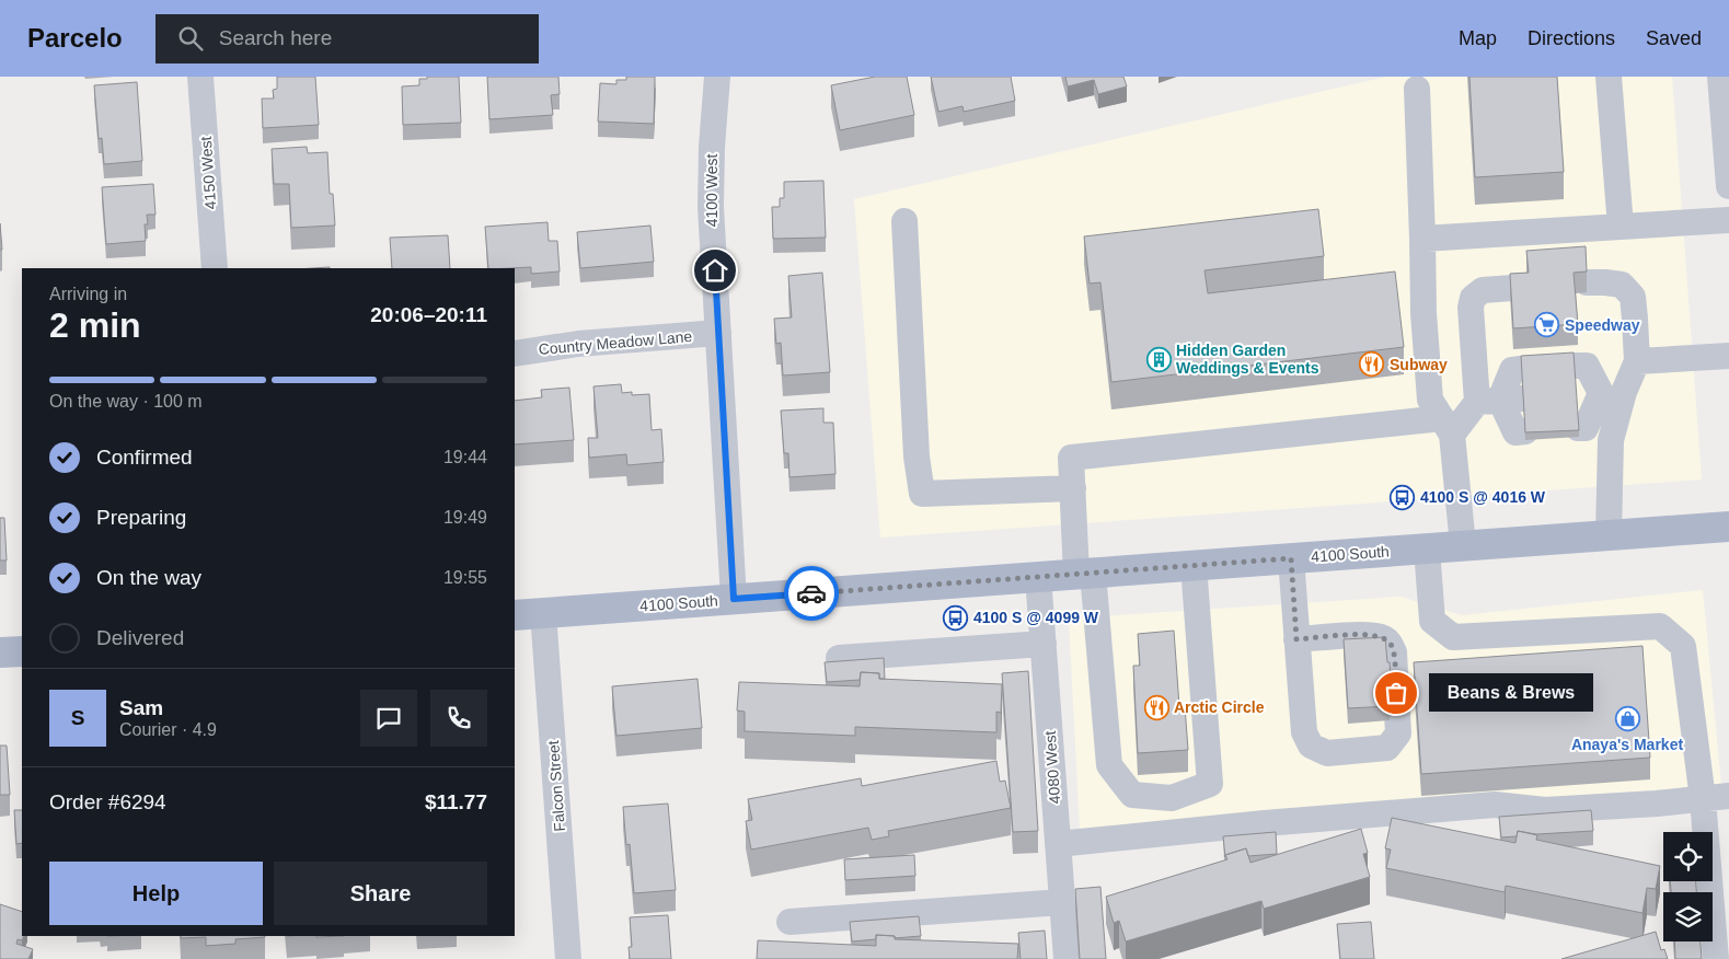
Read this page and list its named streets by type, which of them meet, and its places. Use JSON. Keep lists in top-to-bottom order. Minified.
{"streets":{"main road":["4100 South"],"street":["4150 West","4100 West","Country Meadow Lane","4080 West","Falcon Street"]},"crossings":[["4100 West","Country Meadow Lane"],["4100 West","4100 South"],["4100 South","4080 West"],["4100 South","Falcon Street"]],"places":{"supermarket":["Speedway"],"building":["Hidden Garden Weddings & Events"],"restaurant":["Subway","Arctic Circle"],"bus stop":["4100 S @ 4016 W","4100 S @ 4099 W"],"other":["Beans & Brews"],"shop":["Anaya's Market"]},"page":{"header":"Parcelo","search":"Search here","nav":["Map","Directions","Saved"],"heading":["2 min","Arriving in","20:06–20:11"],"panel":["Sam","Courier · 4.9","Order #6294","$11.77"],"bar":"On the way · 100 m","list":[["Confirmed","19:44"],["Preparing","19:49"],["On the way","19:55"],"Delivered"],"bubble":"Beans & Brews","round":"S","buttons":["Help","Share"]}}
